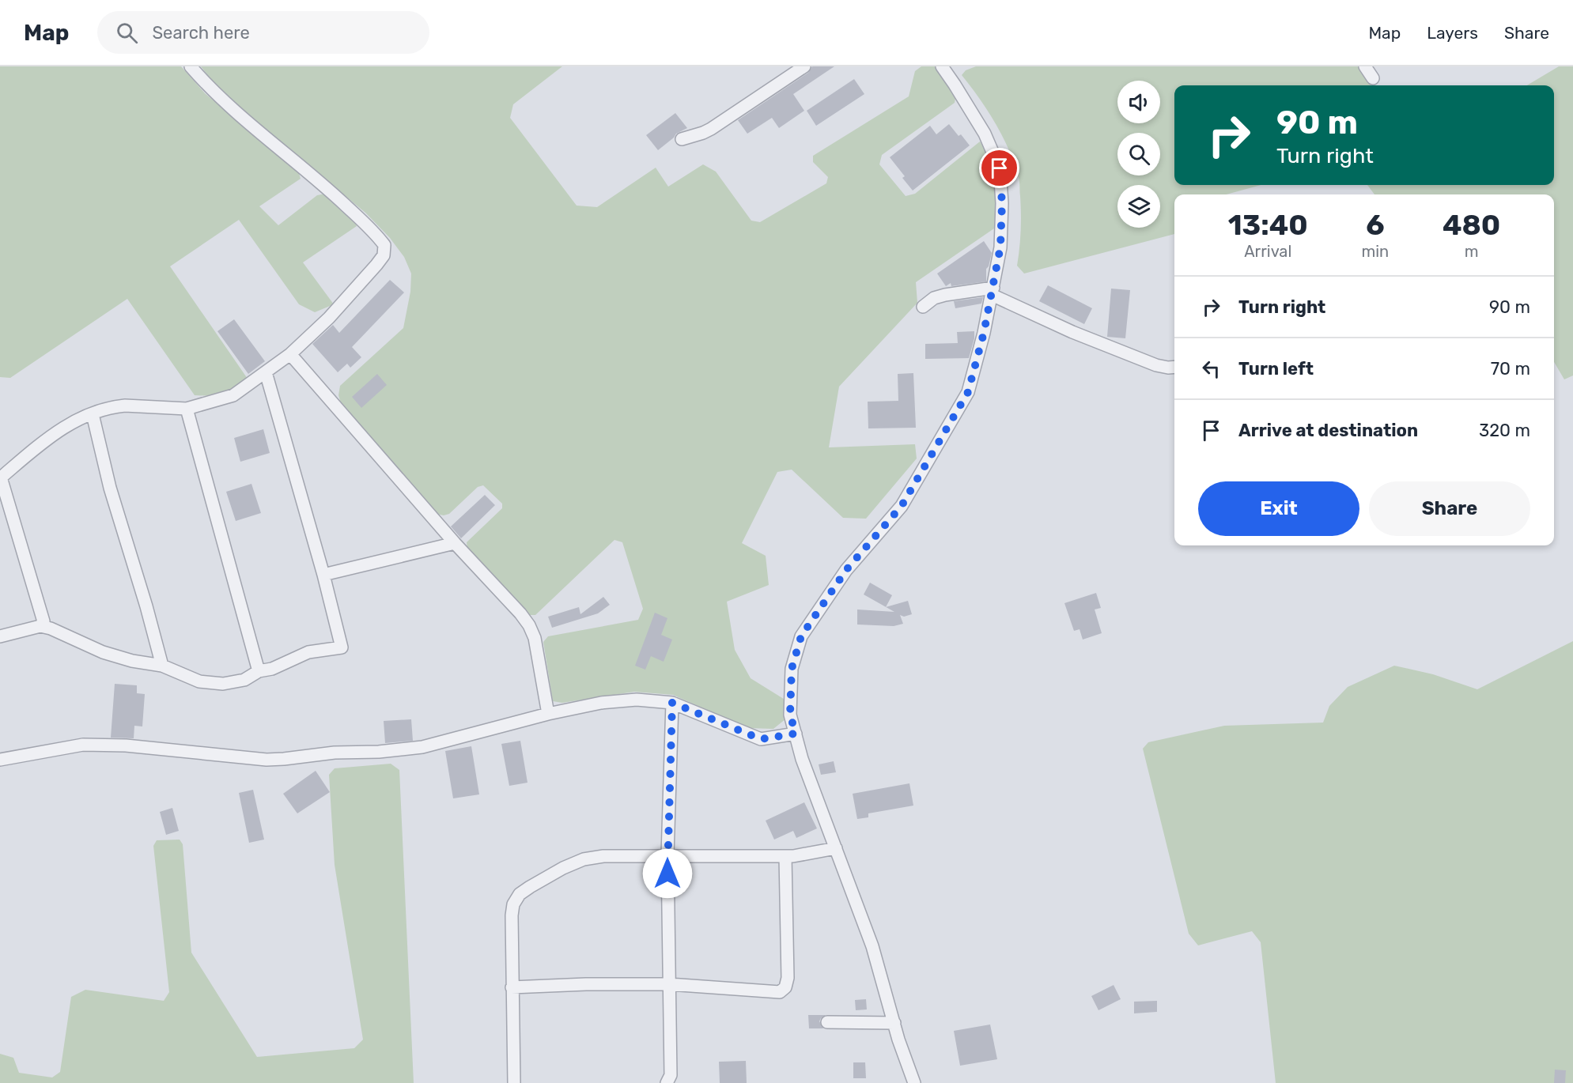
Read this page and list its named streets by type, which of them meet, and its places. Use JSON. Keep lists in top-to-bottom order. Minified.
{"page":{"header":"Map","search":"Search here","nav":["Map","Layers","Share"],"turn":["90 m","Turn right"],"eta":["13:40","Arrival","6","min","480","m"],"list":[{"name":"Turn right","value":"90 m"},{"name":"Turn left","value":"70 m"},{"name":"Arrive at destination","value":"320 m"}],"buttons":["Exit","Share"]}}
